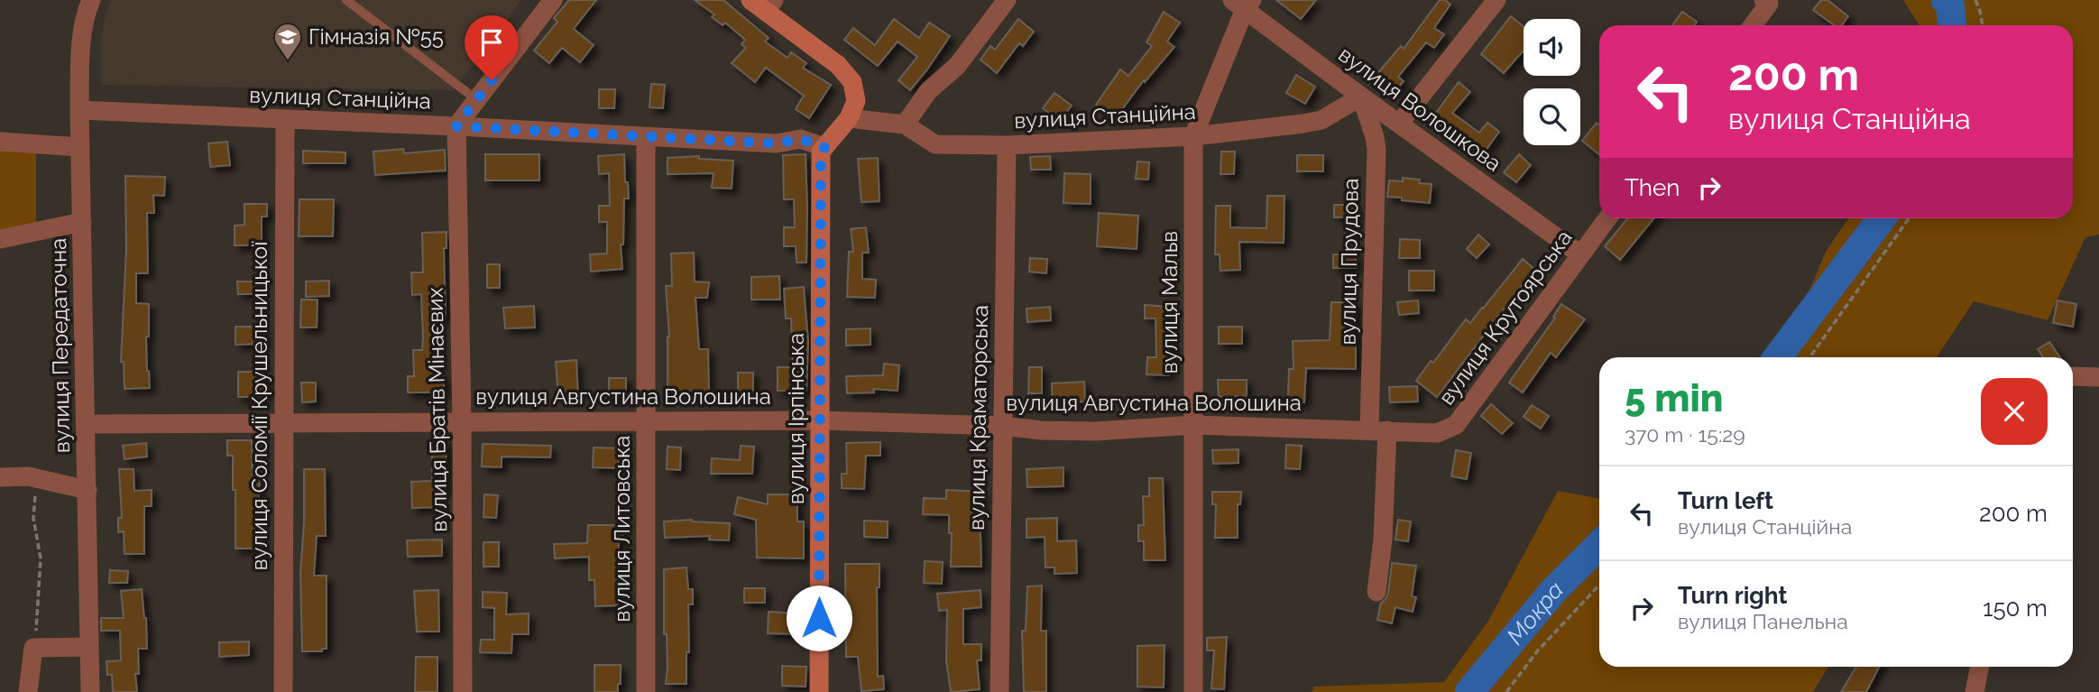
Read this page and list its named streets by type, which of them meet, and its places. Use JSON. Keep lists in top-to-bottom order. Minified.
{"streets":{"street":["вулиця Станційна","вулиця Волошкова","вулиця Прудова","вулиця Мальв","вулиця Крутоярська","вулиця Передаточна","вулиця Августина Волошина","вулиця Соломії Крушельницької","вулиця Братів Мінаєвих","вулиця Краматорська","вулиця Ірпінська","вулиця Литовська"]},"crossings":[["вулиця Станційна","вулиця Волошкова"],["вулиця Станційна","вулиця Прудова"],["вулиця Станційна","вулиця Мальв"],["вулиця Станційна","вулиця Передаточна"],["вулиця Станційна","вулиця Соломії Крушельницької"],["вулиця Станційна","вулиця Братів Мінаєвих"],["вулиця Станційна","вулиця Краматорська"],["вулиця Станційна","вулиця Ірпінська"],["вулиця Станційна","вулиця Литовська"],["вулиця Волошкова","вулиця Прудова"],["вулиця Волошкова","вулиця Мальв"],["вулиця Волошкова","вулиця Крутоярська"],["вулиця Прудова","вулиця Крутоярська"],["вулиця Прудова","вулиця Августина Волошина"],["вулиця Мальв","вулиця Августина Волошина"],["вулиця Крутоярська","вулиця Августина Волошина"],["вулиця Передаточна","вулиця Августина Волошина"],["вулиця Августина Волошина","вулиця Соломії Крушельницької"],["вулиця Августина Волошина","вулиця Братів Мінаєвих"],["вулиця Августина Волошина","вулиця Краматорська"],["вулиця Августина Волошина","вулиця Ірпінська"],["вулиця Августина Волошина","вулиця Литовська"]],"water":["Мокра"],"places":{"school or university":["Гімназія №55"]},"page":{"turn":["200 m","вулиця Станційна"],"then":"Then","heading":["5 min","370 m · 15:29"],"list":[{"name":"Turn left","note":"вулиця Станційна","value":"200 m"},{"name":"Turn right","note":"вулиця Панельна","value":"150 m"}]}}
